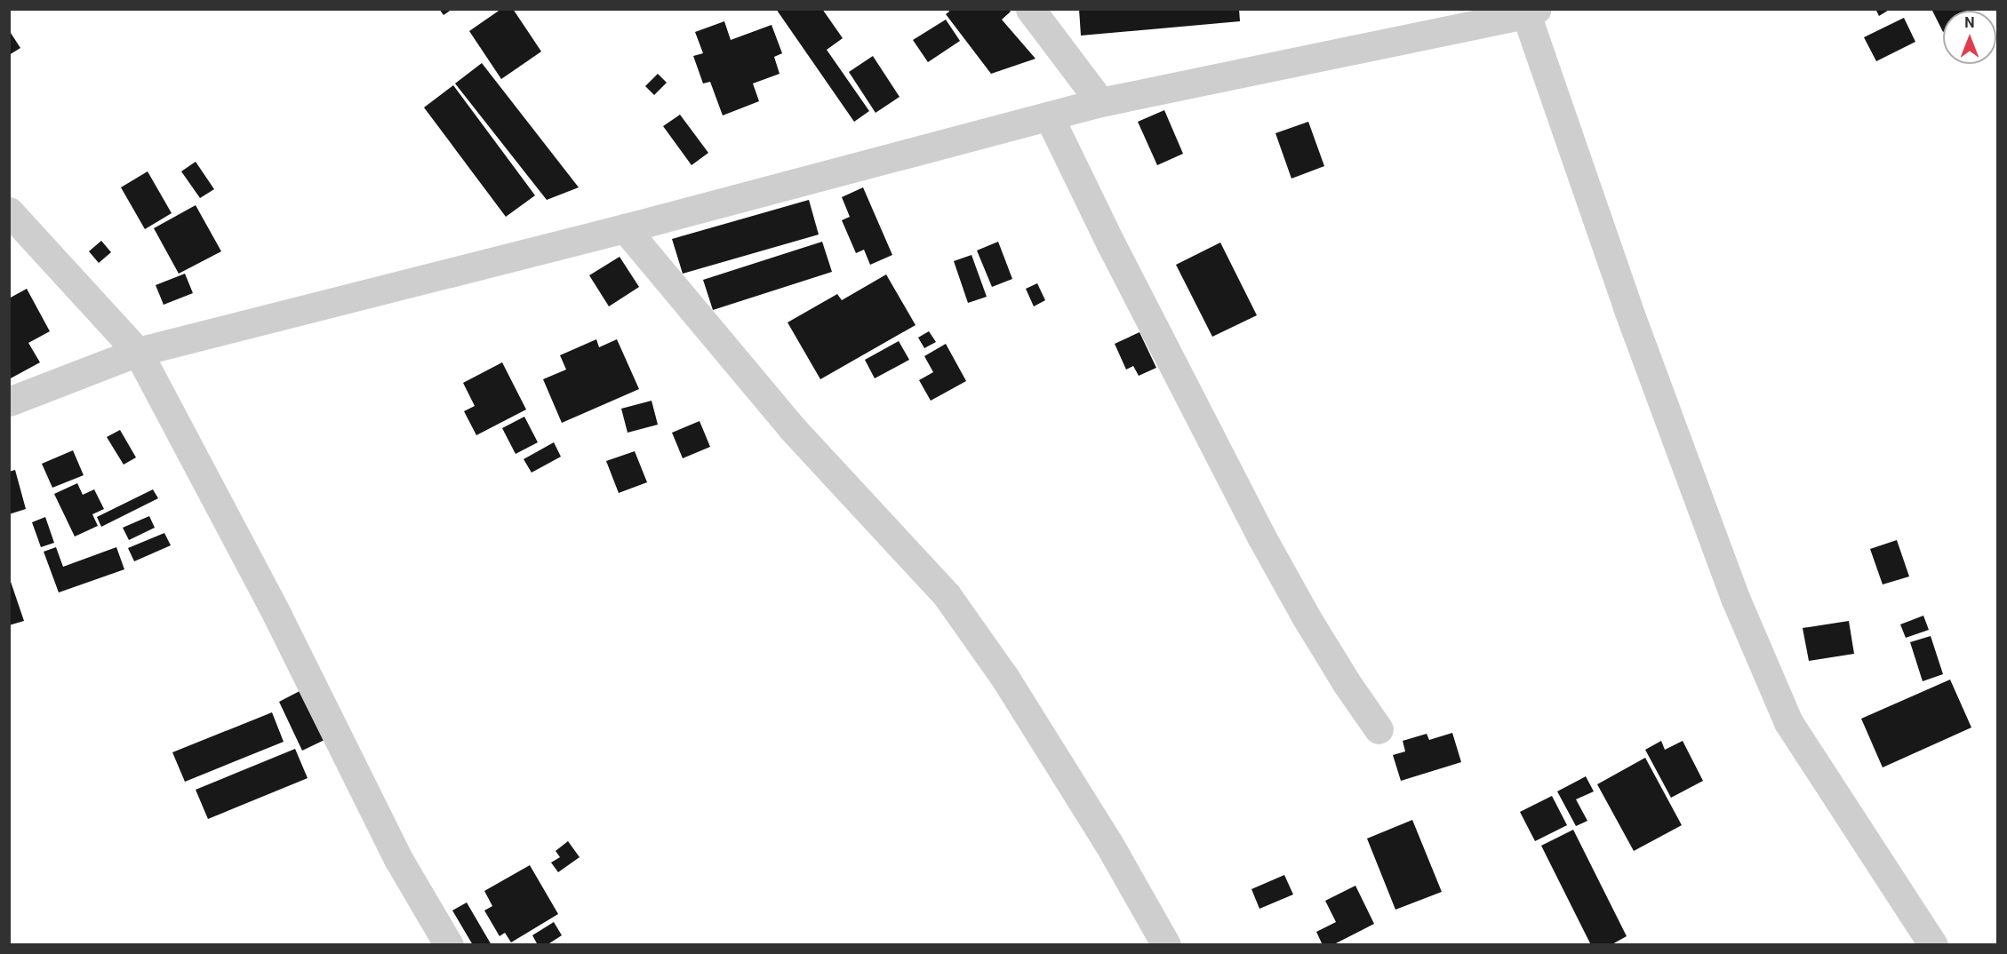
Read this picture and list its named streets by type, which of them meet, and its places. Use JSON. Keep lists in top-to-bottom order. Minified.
{"north":"top"}
